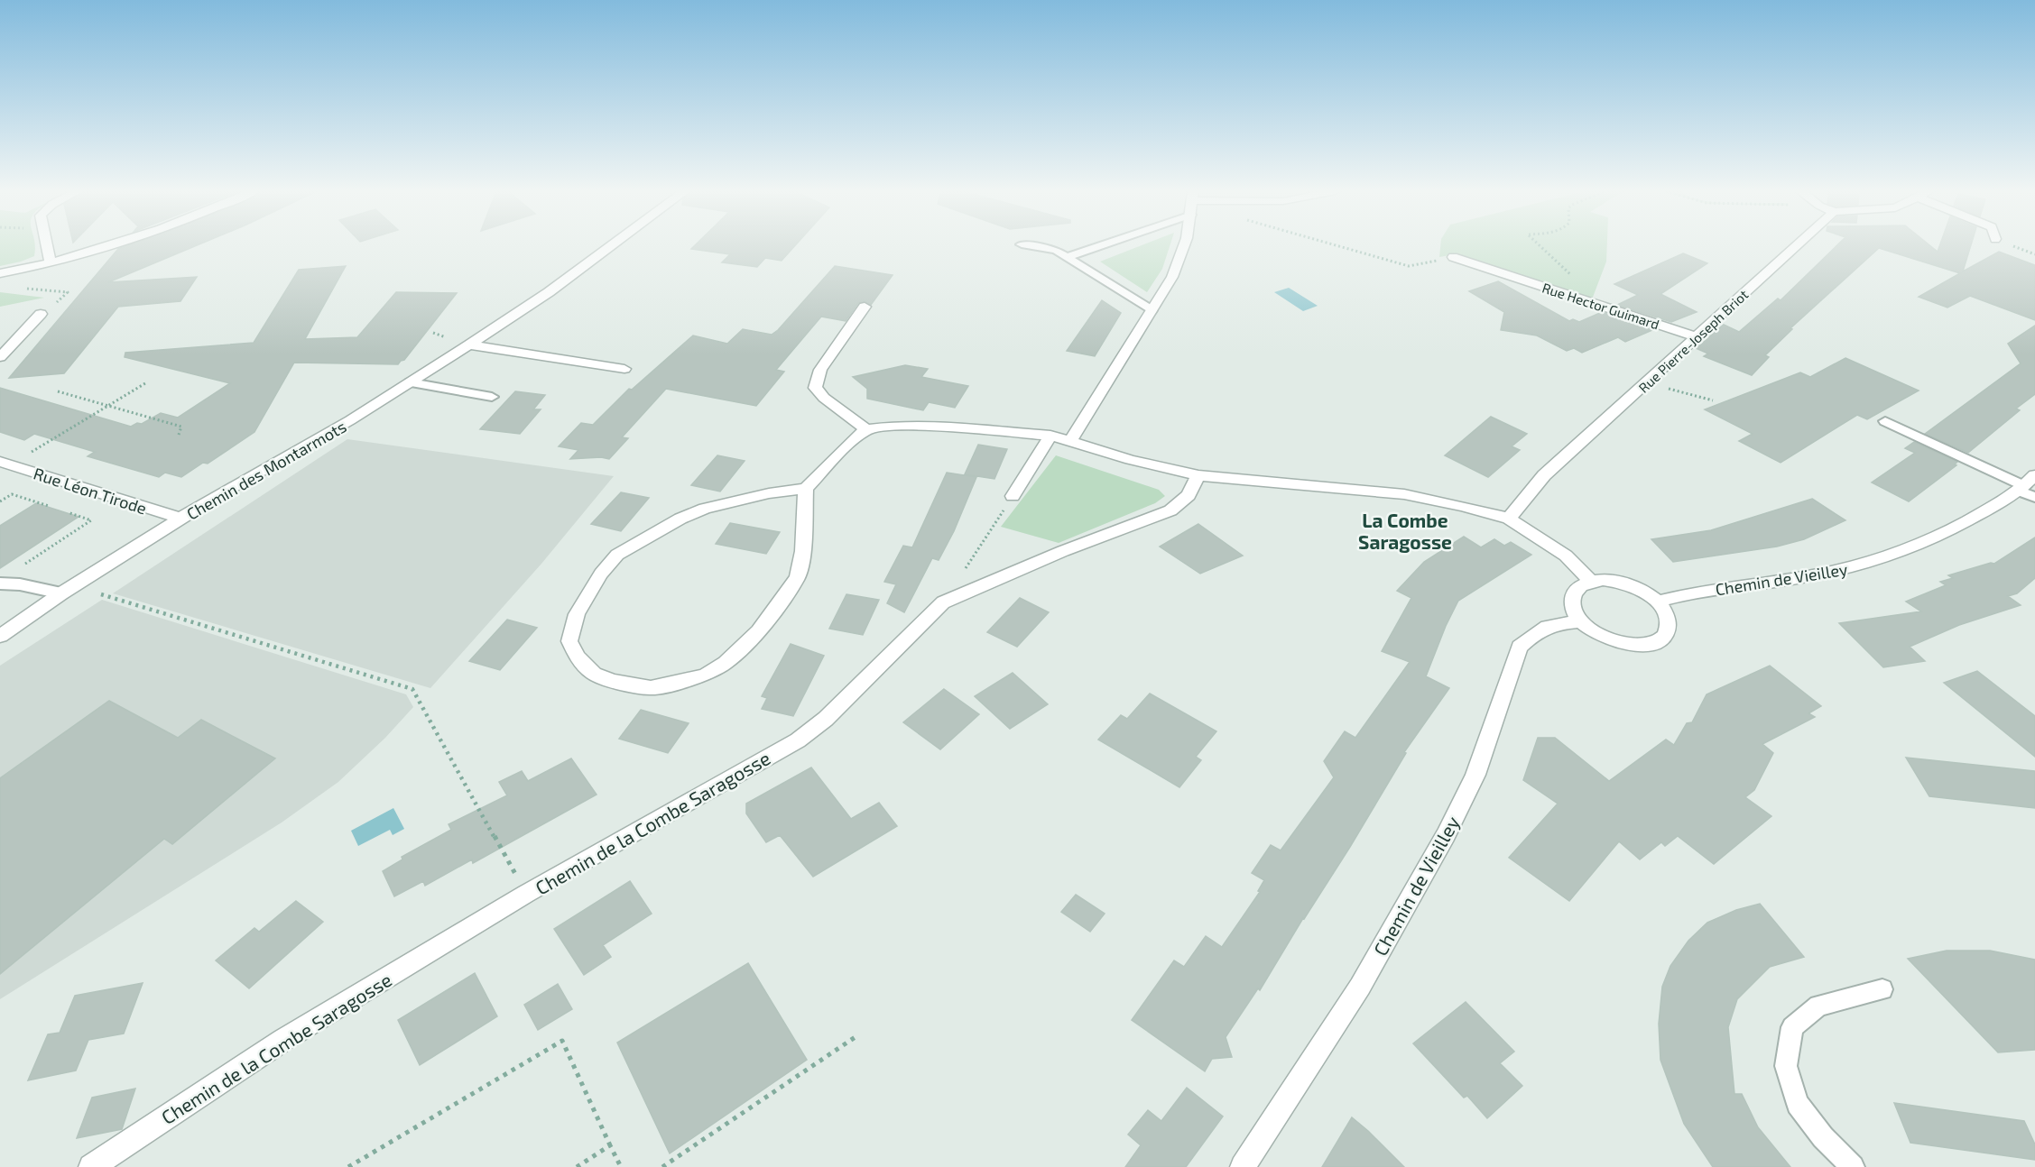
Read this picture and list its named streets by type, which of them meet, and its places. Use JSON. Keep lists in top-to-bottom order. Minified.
{"streets":{"street":["Rue Hector Guimard","Rue Pierre-Joseph Briot","Chemin des Montarmots","Rue Léon Tirode","Chemin de Vieilley","Chemin de la Combe Saragosse"]},"crossings":[["Rue Hector Guimard","Rue Pierre-Joseph Briot"],["Chemin des Montarmots","Rue Léon Tirode"]],"districts":["La Combe Saragosse"]}
